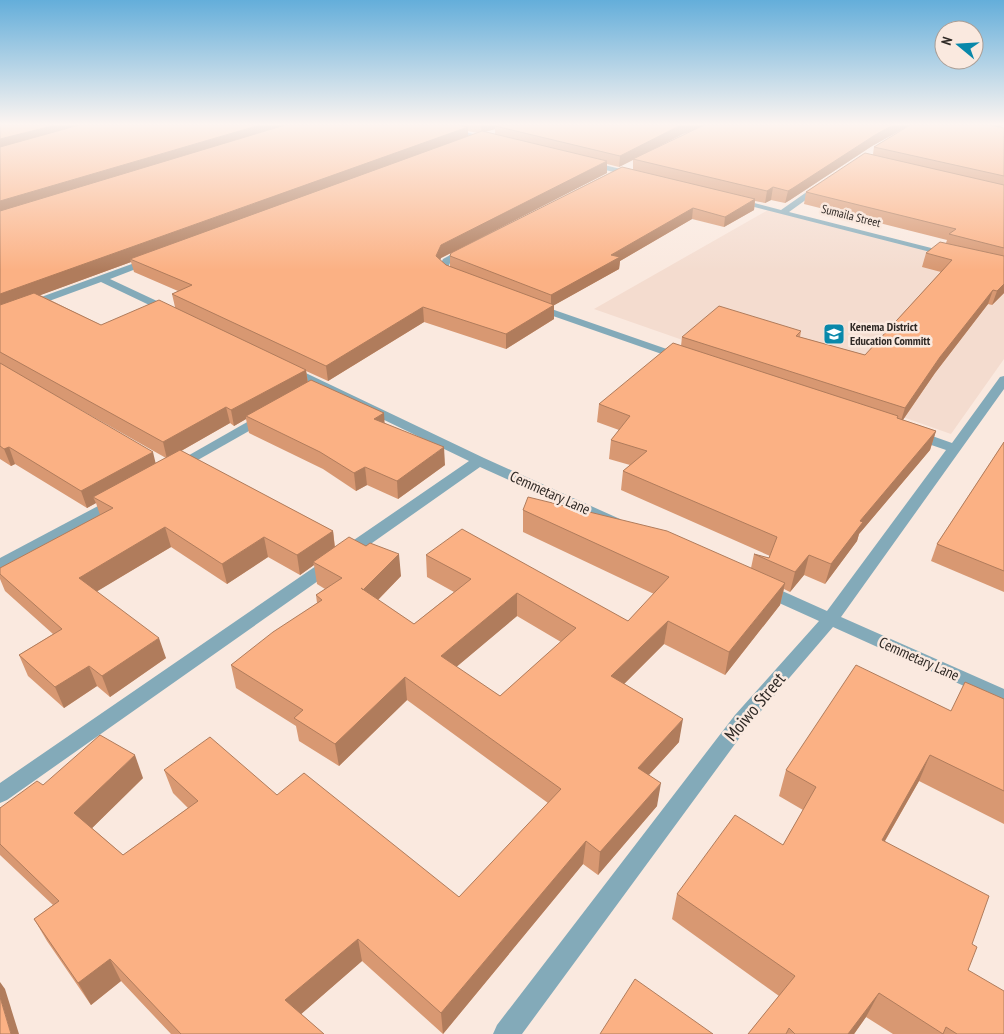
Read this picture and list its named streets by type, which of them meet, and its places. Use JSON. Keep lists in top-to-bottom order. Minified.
{"streets":{"street":["Sumaila Street","Cemmetary Lane","Moiwo Street"]},"crossings":[["Cemmetary Lane","Moiwo Street"]],"places":{"school or university":["Kenema District Education Committ"]},"north":"left"}
